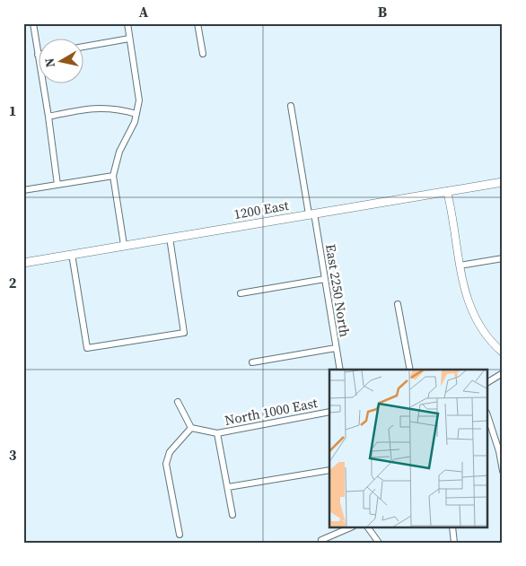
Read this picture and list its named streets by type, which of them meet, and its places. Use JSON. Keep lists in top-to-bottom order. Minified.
{"streets":{"main road":["1200 East"],"street":["East 2250 North","North 1000 East"]},"crossings":[["1200 East","East 2250 North"]],"north":"left","grid":{"columns":["A","B"],"rows":["1","2","3"]}}
